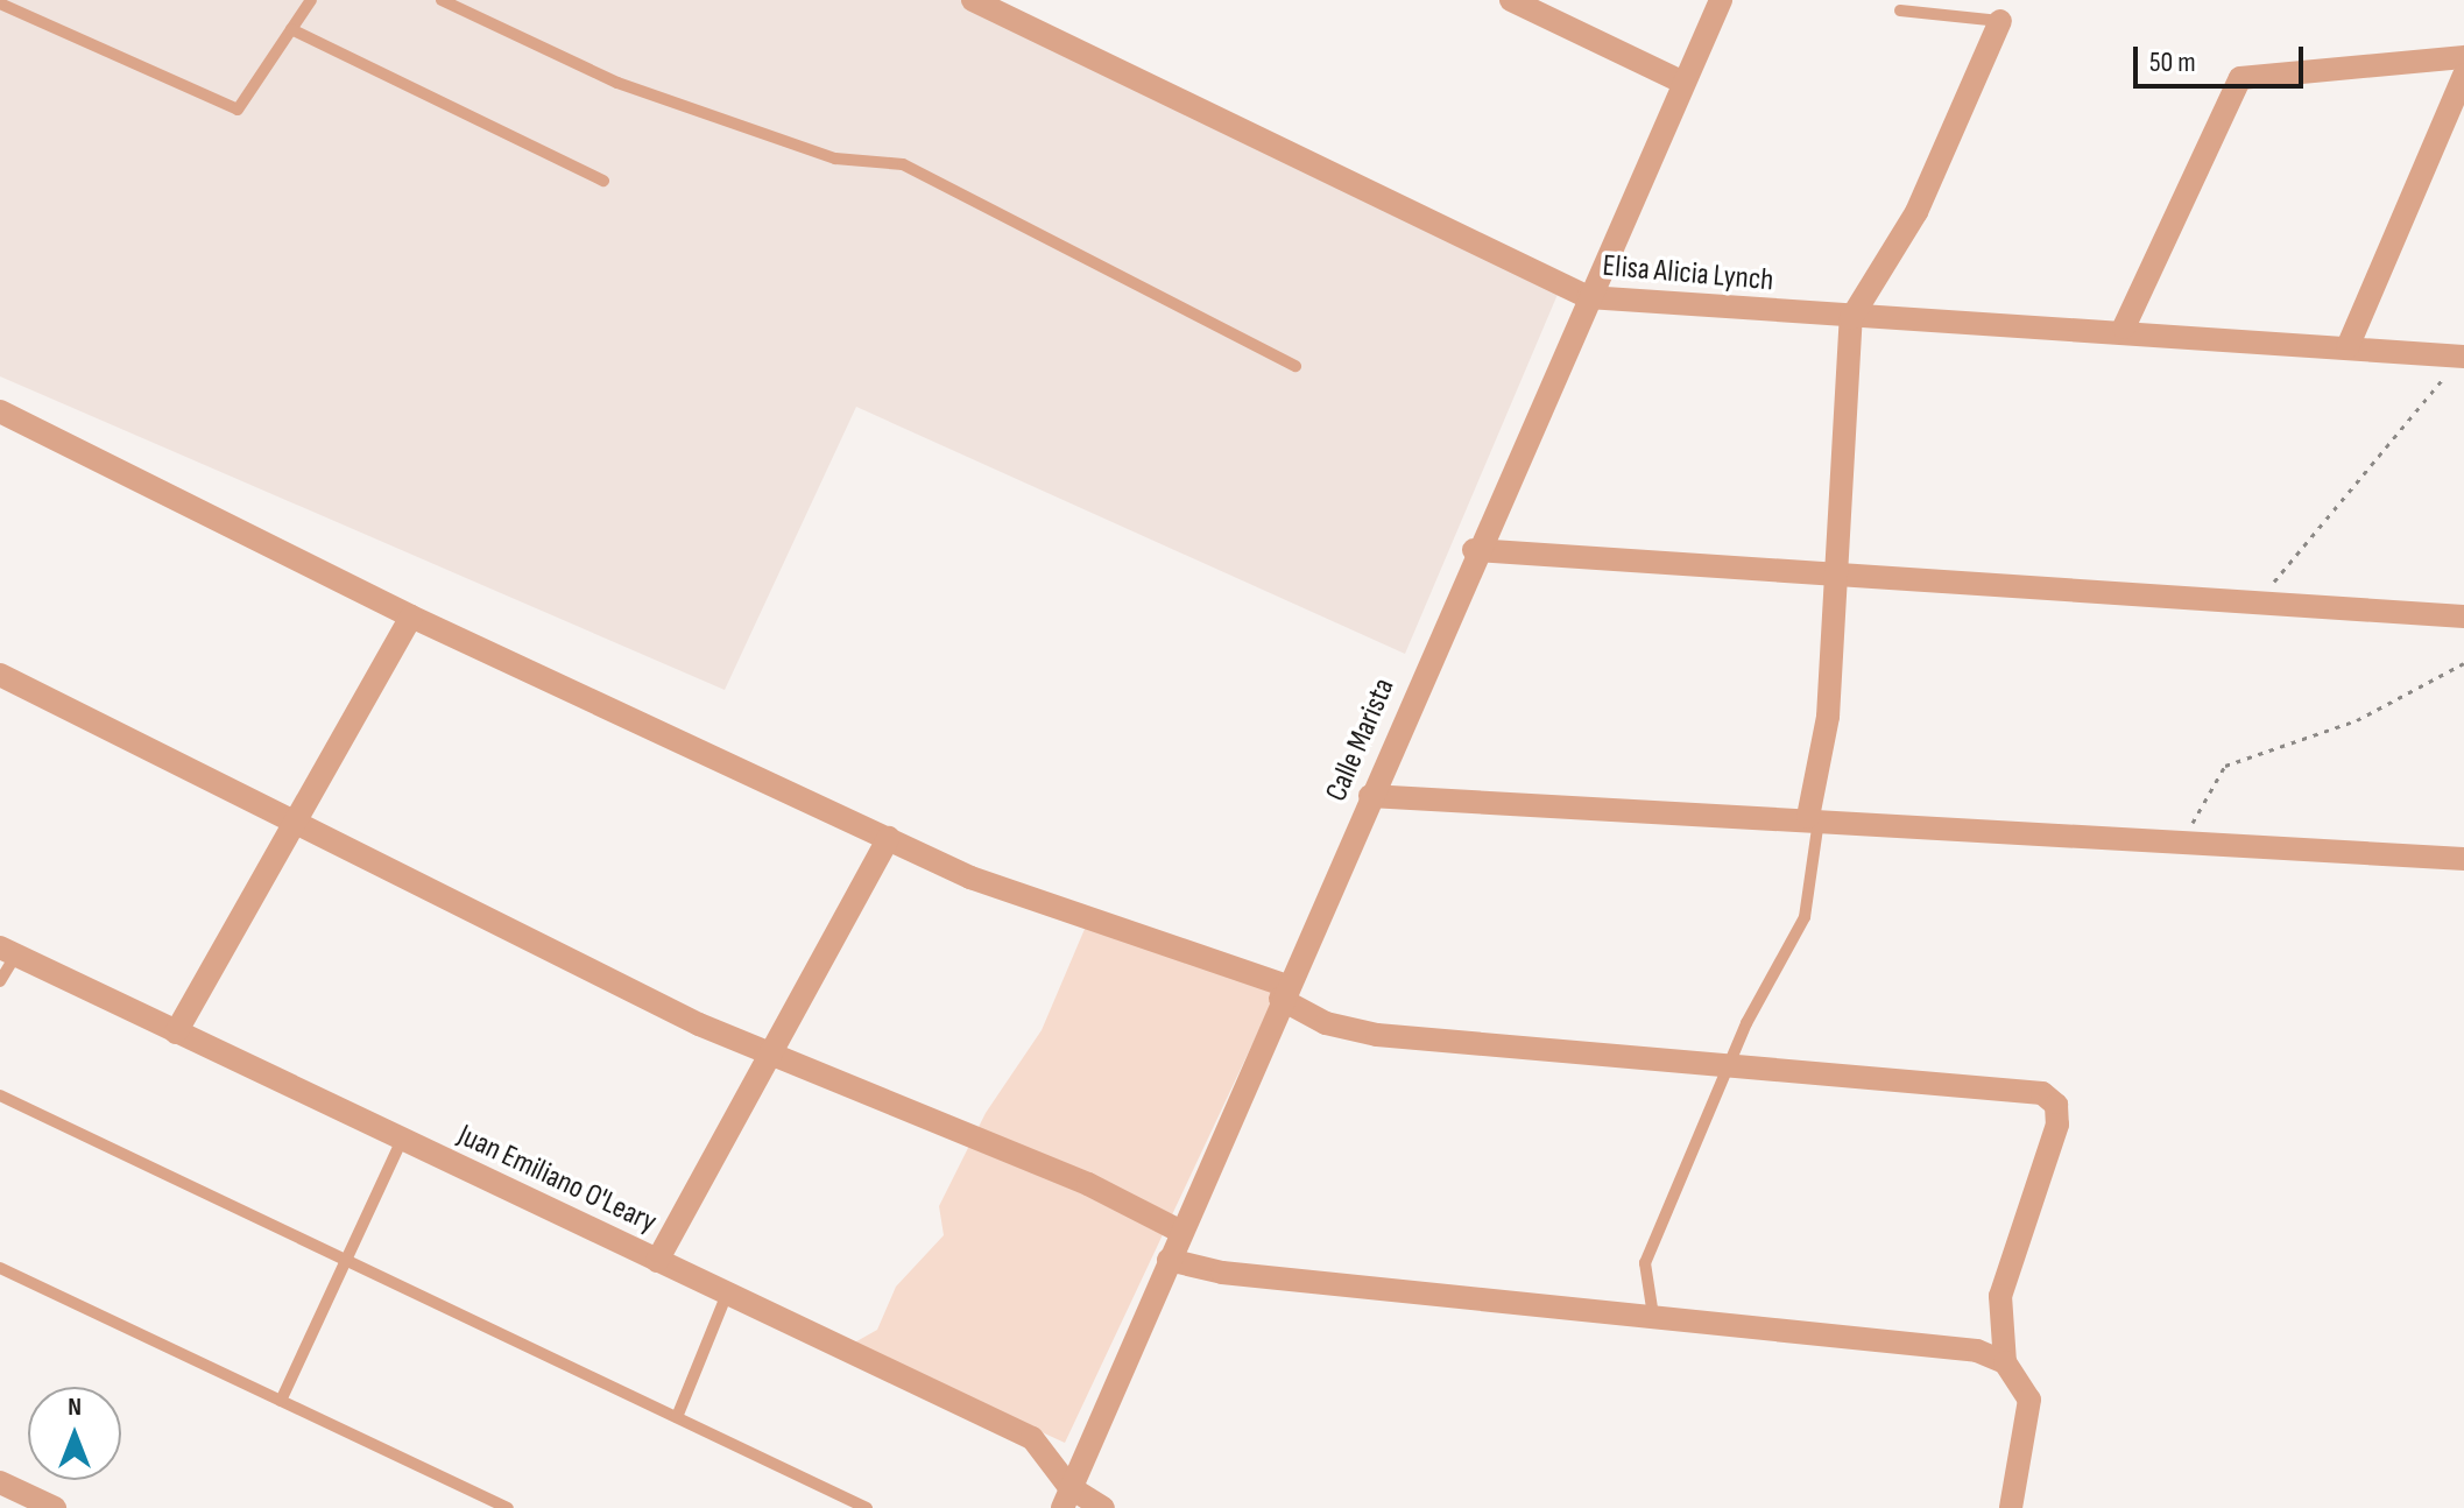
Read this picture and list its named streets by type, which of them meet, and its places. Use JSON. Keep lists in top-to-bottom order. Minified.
{"streets":{"street":["Elisa Alicia Lynch","Calle Marista","Juan Emiliano O'Leary"]},"crossings":[["Elisa Alicia Lynch","Calle Marista"],["Calle Marista","Juan Emiliano O'Leary"]],"scale_bar":"50 m","north":"top"}
